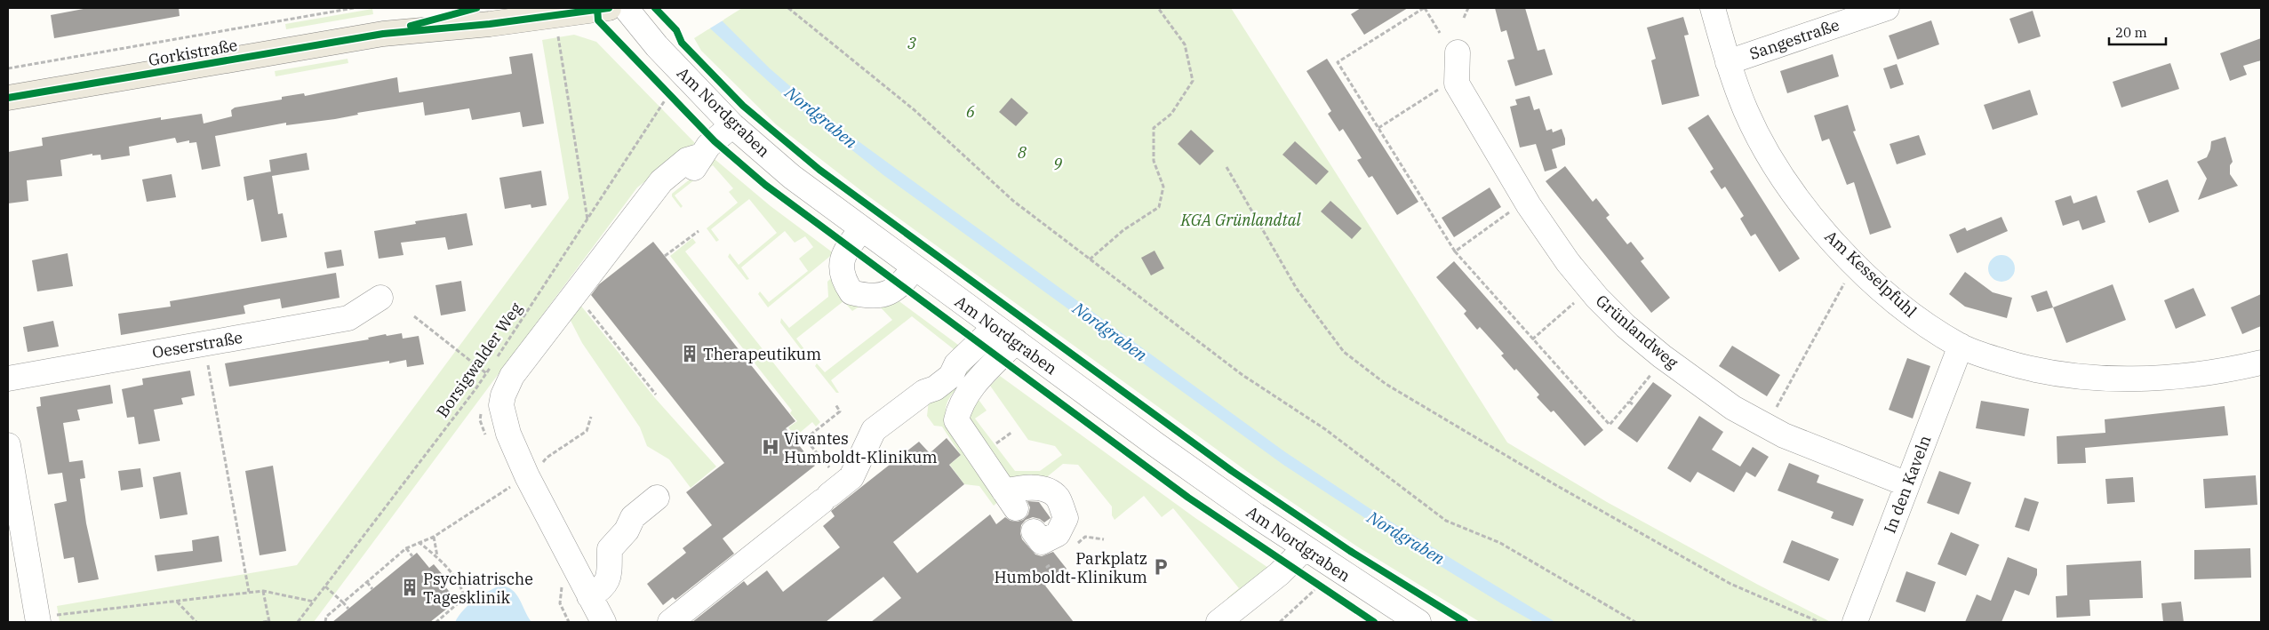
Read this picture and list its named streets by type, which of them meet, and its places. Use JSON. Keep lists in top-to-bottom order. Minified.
{"streets":{"main road":["Gorkistraße"],"street":["Sangestraße","Am Nordgraben","Am Kesselpfuhl","Grünlandweg","Oeserstraße","In den Kaveln"],"path":["Borsigwalder Weg"]},"crossings":[["Sangestraße","Am Kesselpfuhl"],["Am Kesselpfuhl","In den Kaveln"],["Grünlandweg","In den Kaveln"]],"water":["Nordgraben"],"parks":["3","6","8","9","KGA Grünlandtal"],"places":{"building":["Therapeutikum","Psychiatrische Tagesklinik"],"hospital":["Vivantes Humboldt-Klinikum"],"parking":["Parkplatz Humboldt-Klinikum"]},"scale_bar":"20 m"}
